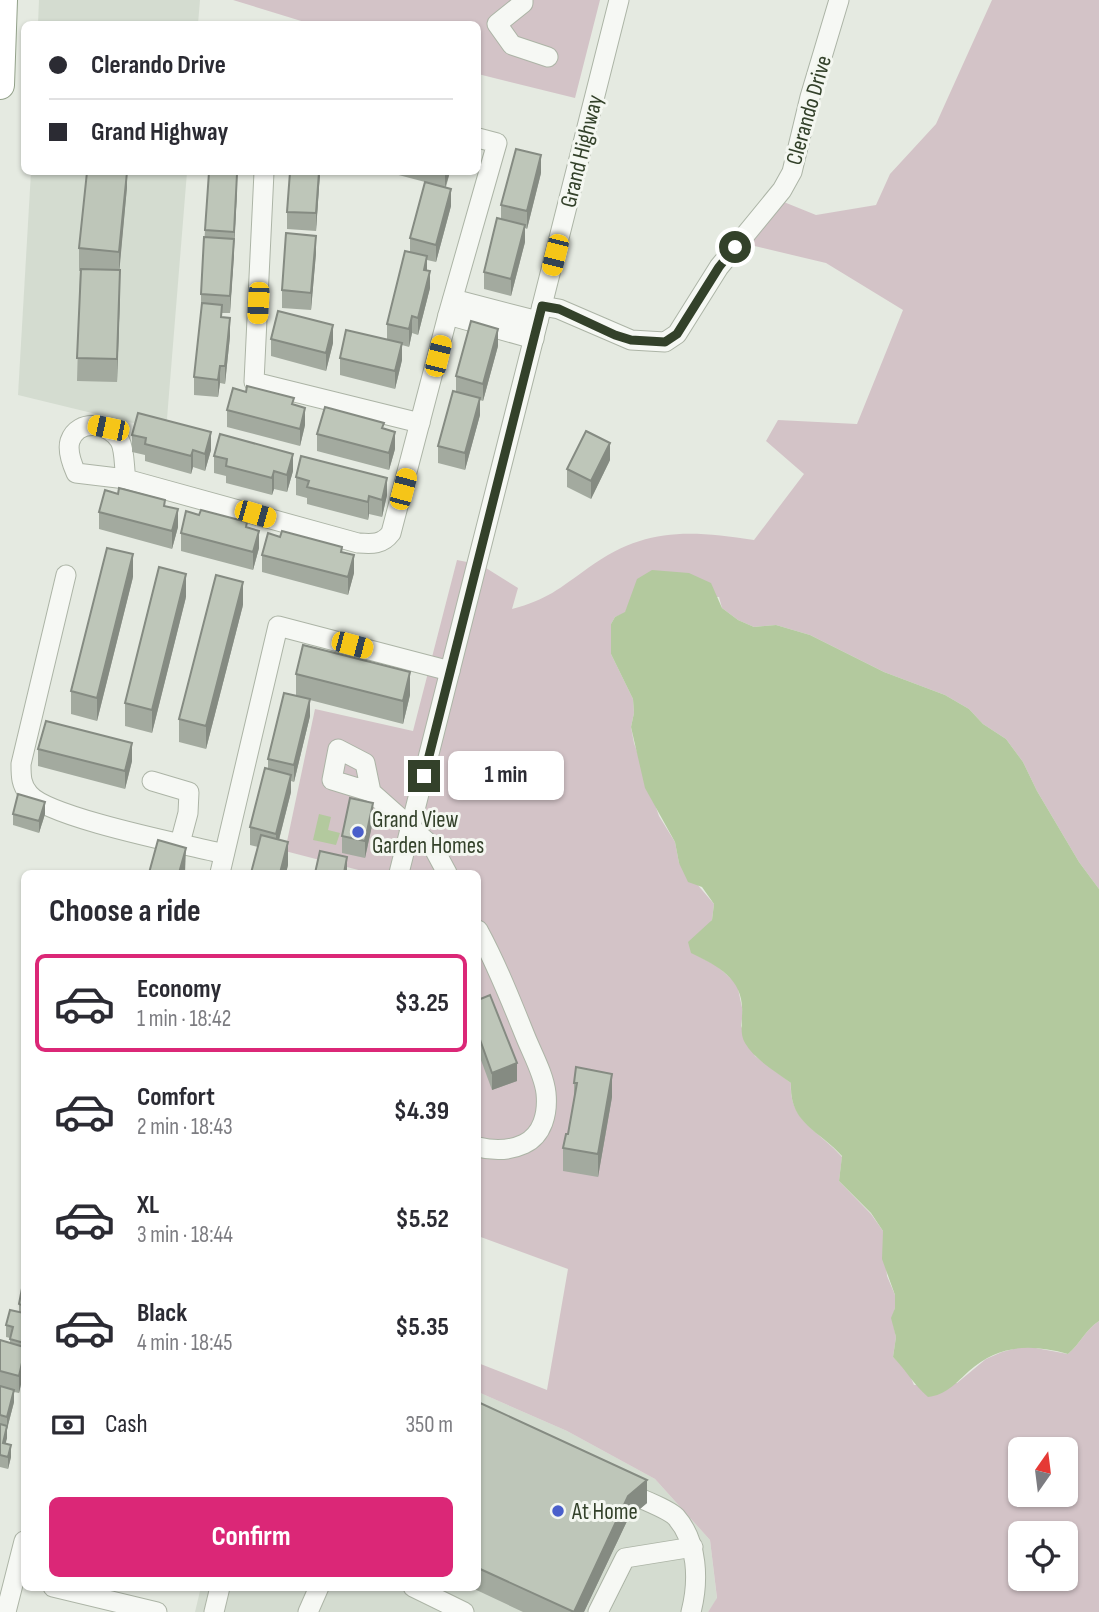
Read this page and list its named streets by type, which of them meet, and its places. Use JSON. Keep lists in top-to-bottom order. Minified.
{"streets":{"street":["Clerando Drive","Grand Highway"]},"crossings":[["Clerando Drive","Grand Highway"]],"places":["Grand View Garden Homes","At Home"],"north":"top","page":{"banner":["Clerando Drive","Grand Highway"],"bubble":"1 min","heading":"Choose a ride","list":[{"name":"Economy","note":"1 min · 18:42","value":"$3.25"},{"name":"Comfort","note":"2 min · 18:43","value":"$4.39"},{"name":"XL","note":"3 min · 18:44","value":"$5.52"},{"name":"Black","note":"4 min · 18:45","value":"$5.35"}],"pay":["Cash","350 m"],"buttons":"Confirm"}}
